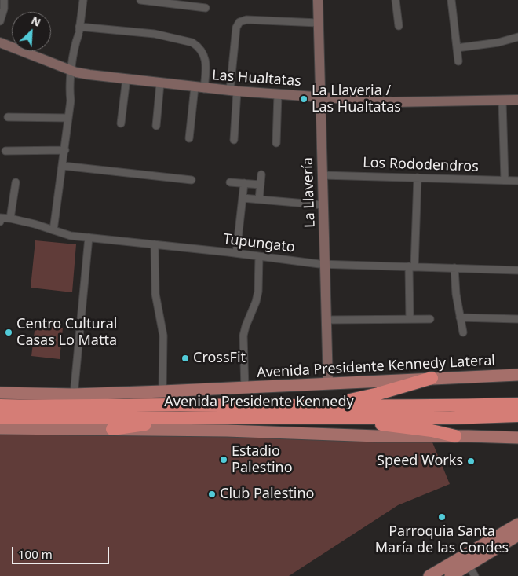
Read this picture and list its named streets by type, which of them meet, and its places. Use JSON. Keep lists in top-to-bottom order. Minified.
{"streets":{"highway":["Avenida Presidente Kennedy"],"main road":["Avenida Presidente Kennedy Lateral"],"street":["Las Hualtatas","Los Rododendros","La Llavería","Tupungato"]},"crossings":[["Las Hualtatas","La Llavería"],["Los Rododendros","La Llavería"],["La Llavería","Tupungato"],["La Llavería","Avenida Presidente Kennedy Lateral"]],"places":["La Llaveria / Las Hualtatas","Centro Cultural Casas Lo Matta","CrossFit","Estadio Palestino","Speed Works","Club Palestino","Parroquia Santa María de las Condes"],"scale_bar":"100 m","north":"top right"}
